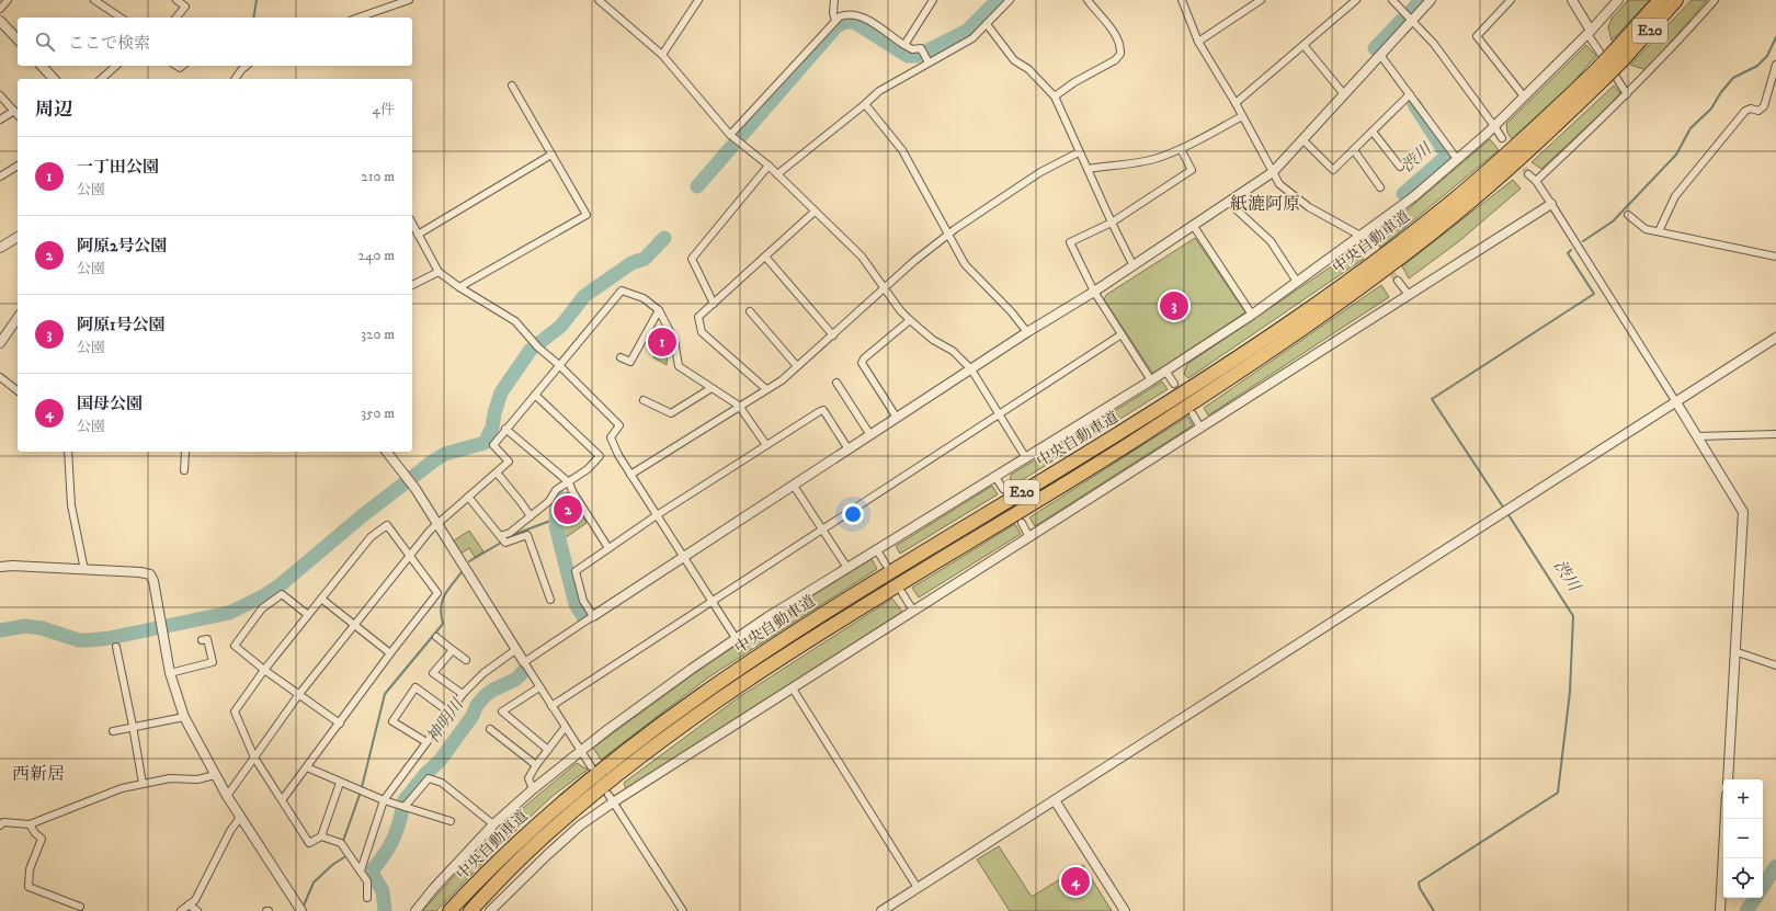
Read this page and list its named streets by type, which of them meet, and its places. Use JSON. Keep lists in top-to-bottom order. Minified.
{"streets":{"highway":["E20","中央自動車道"]},"districts":["紙漉阿原","西新居"],"water":["渋川","神明川"],"page":{"search":"ここで検索","heading":["周辺","4件"],"list":[{"mark":"1","name":"一丁田公園","note":"公園","value":"210 m"},{"mark":"2","name":"阿原2号公園","note":"公園","value":"240 m"},{"mark":"3","name":"阿原1号公園","note":"公園","value":"320 m"},{"mark":"4","name":"国母公園","note":"公園","value":"350 m"}],"pins":["3","1","2","4"],"map_buttons":["+","−"]}}
